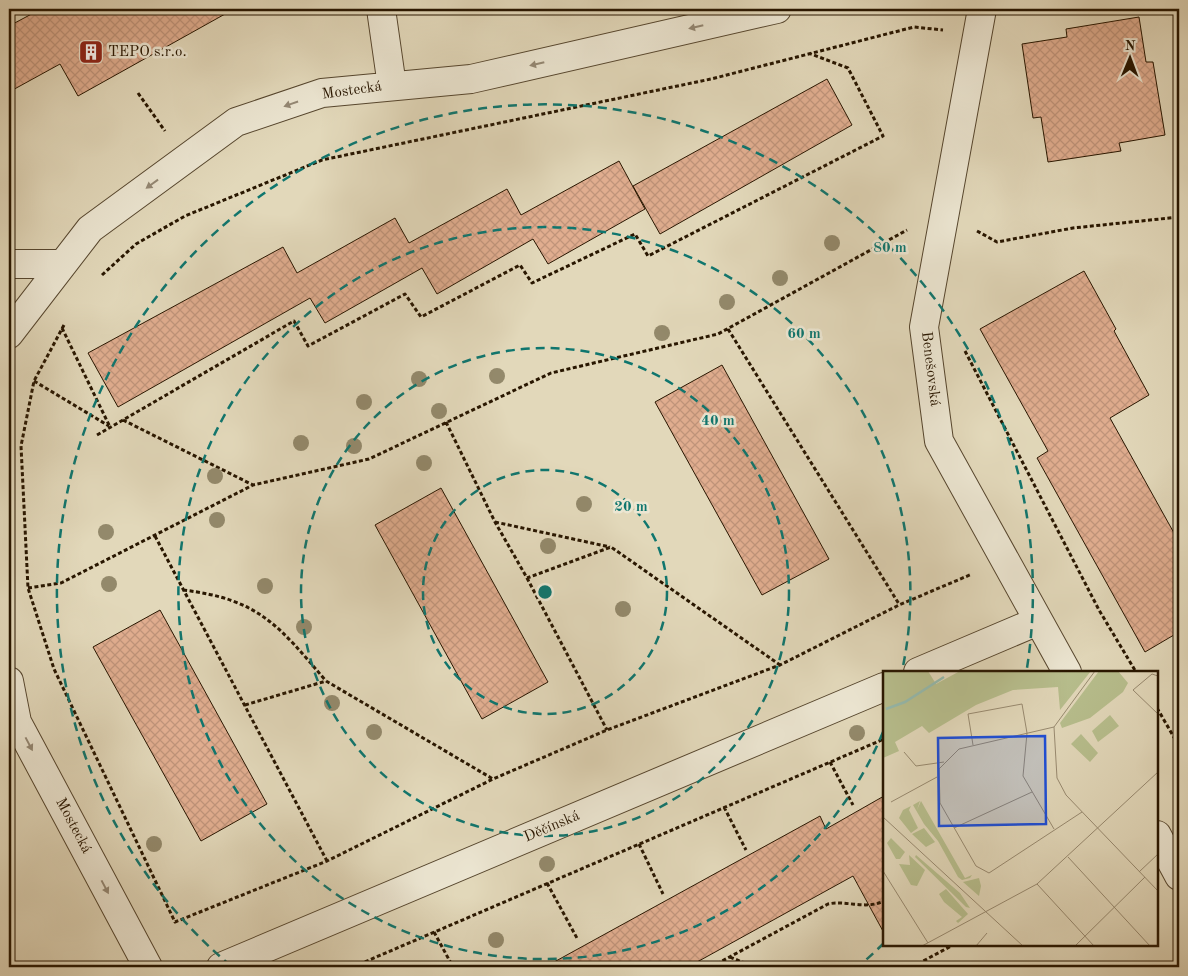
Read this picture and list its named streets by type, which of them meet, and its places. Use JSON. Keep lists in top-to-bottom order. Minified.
{"streets":{"street":["Mostecká","Benešovská","Děčínská"]},"places":{"building":["TEPO s.r.o."]},"north":"top","rings":["80 m","60 m","40 m","20 m"]}
